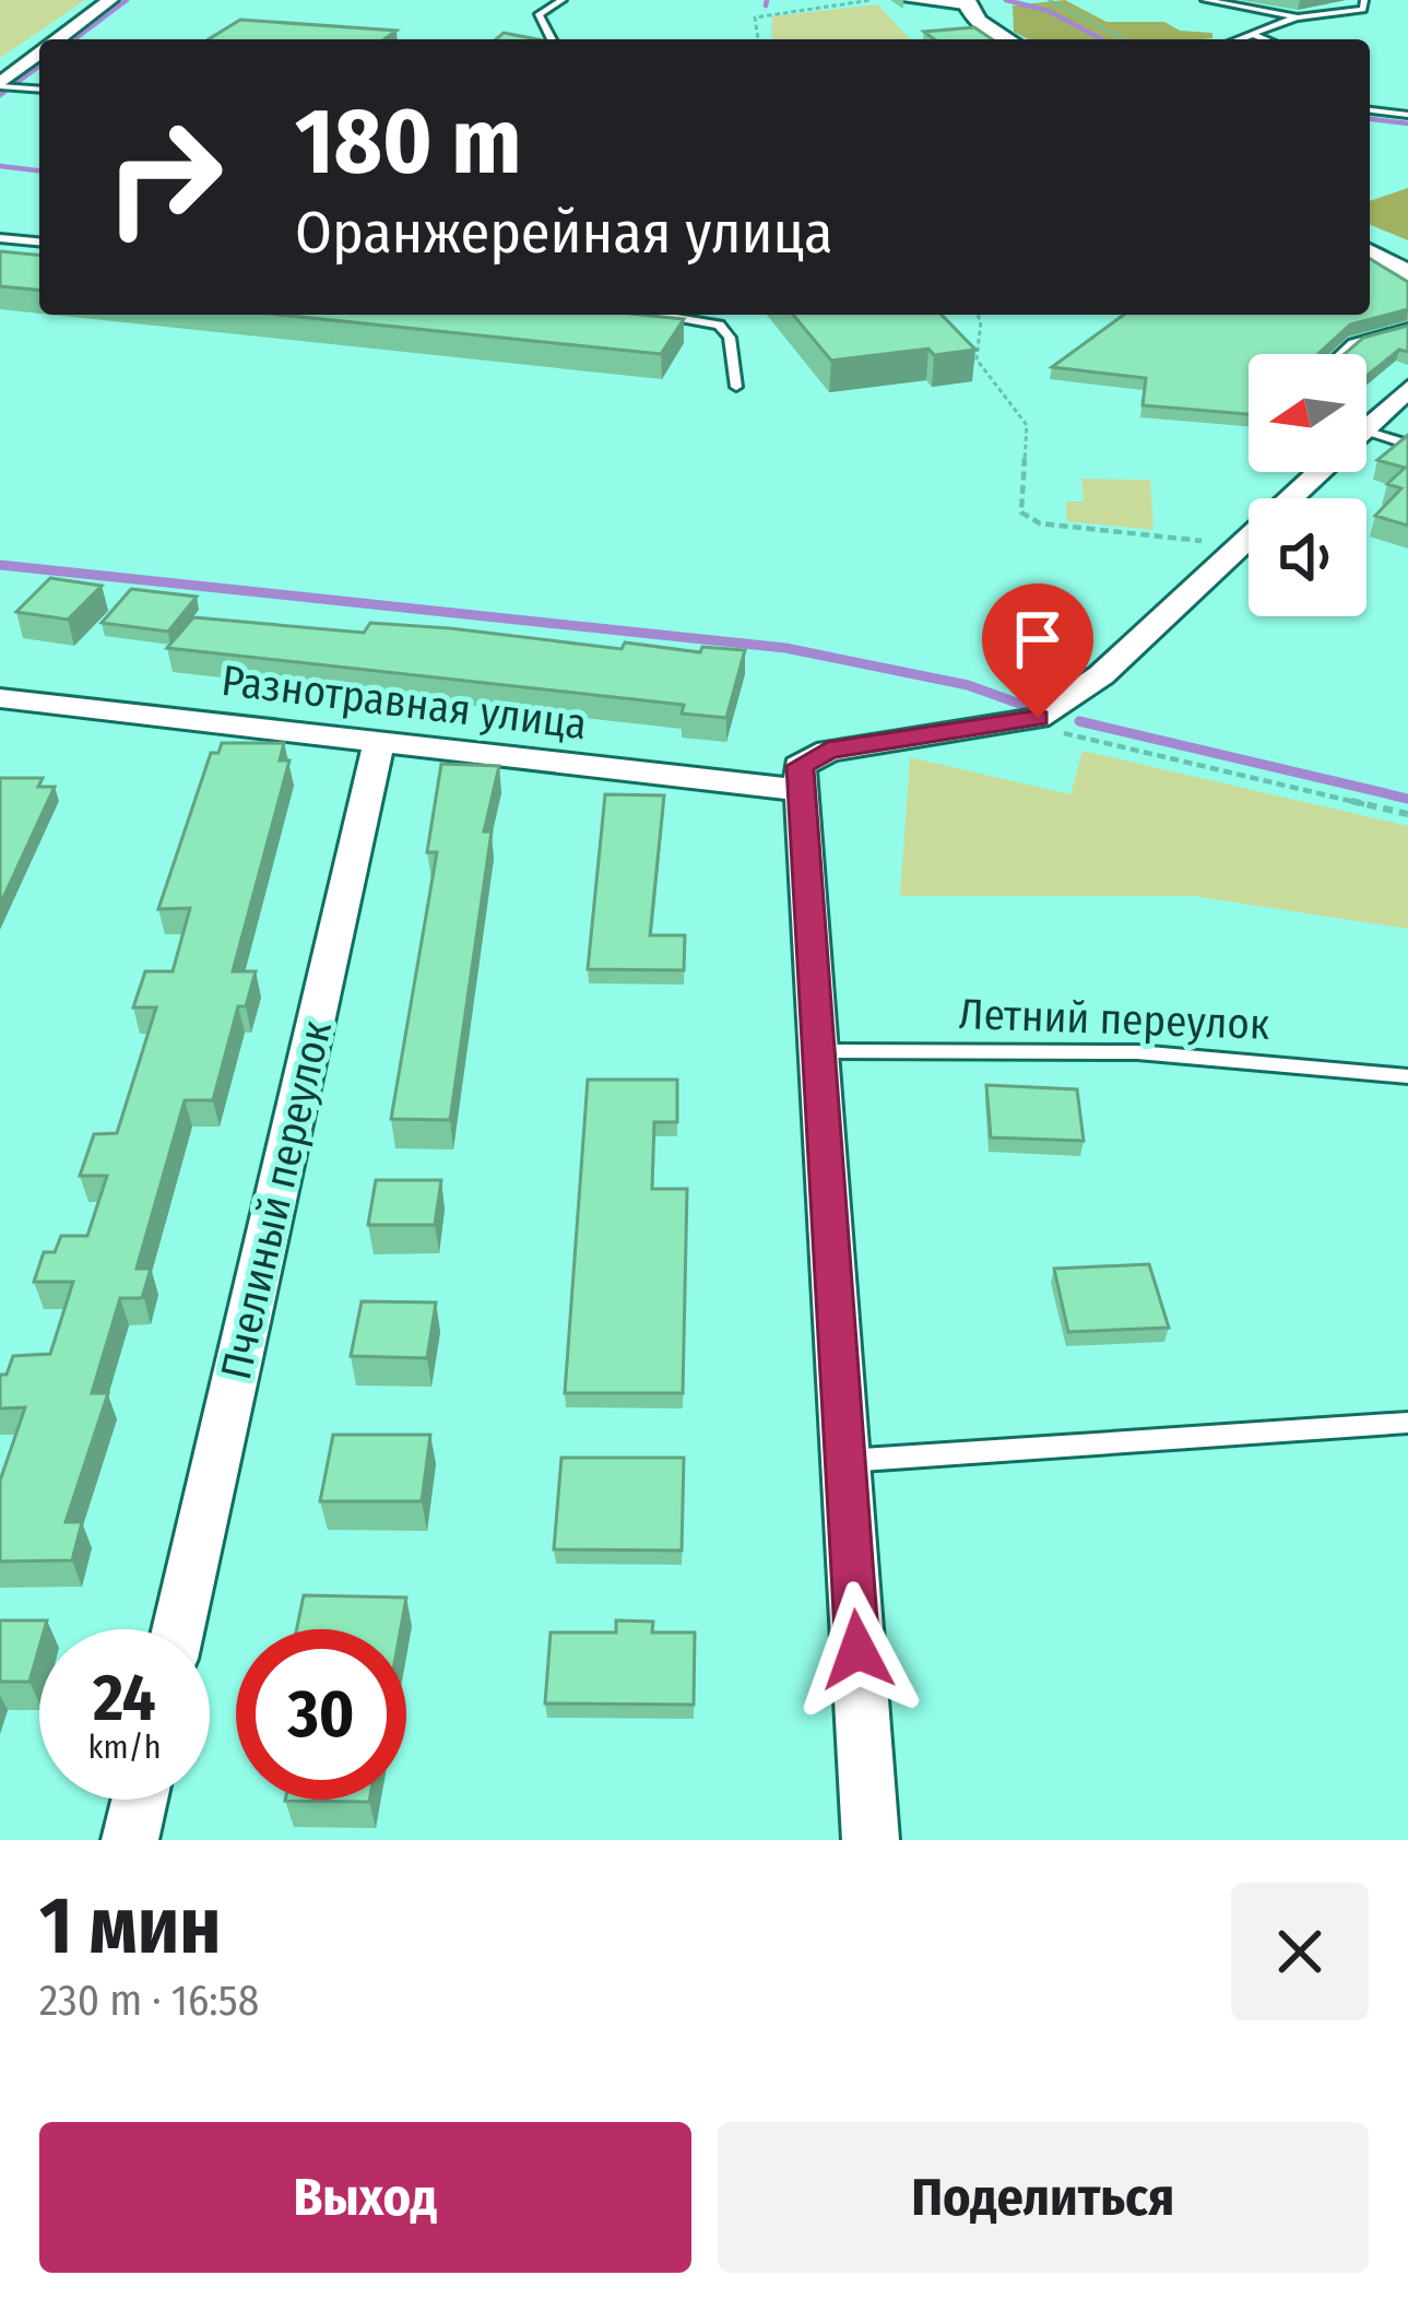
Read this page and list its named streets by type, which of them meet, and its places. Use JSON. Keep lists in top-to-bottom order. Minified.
{"streets":{"street":["Разнотравная улица","Пчелиный переулок"],"lane":["Летний переулок"]},"crossings":[["Разнотравная улица","Пчелиный переулок"]],"north":"left","page":{"turn":["180 m","Оранжерейная улица"],"speed":"24 km/h","limit":"30","heading":["1 мин","230 m · 16:58"],"buttons":["Выход","Поделиться"]}}
